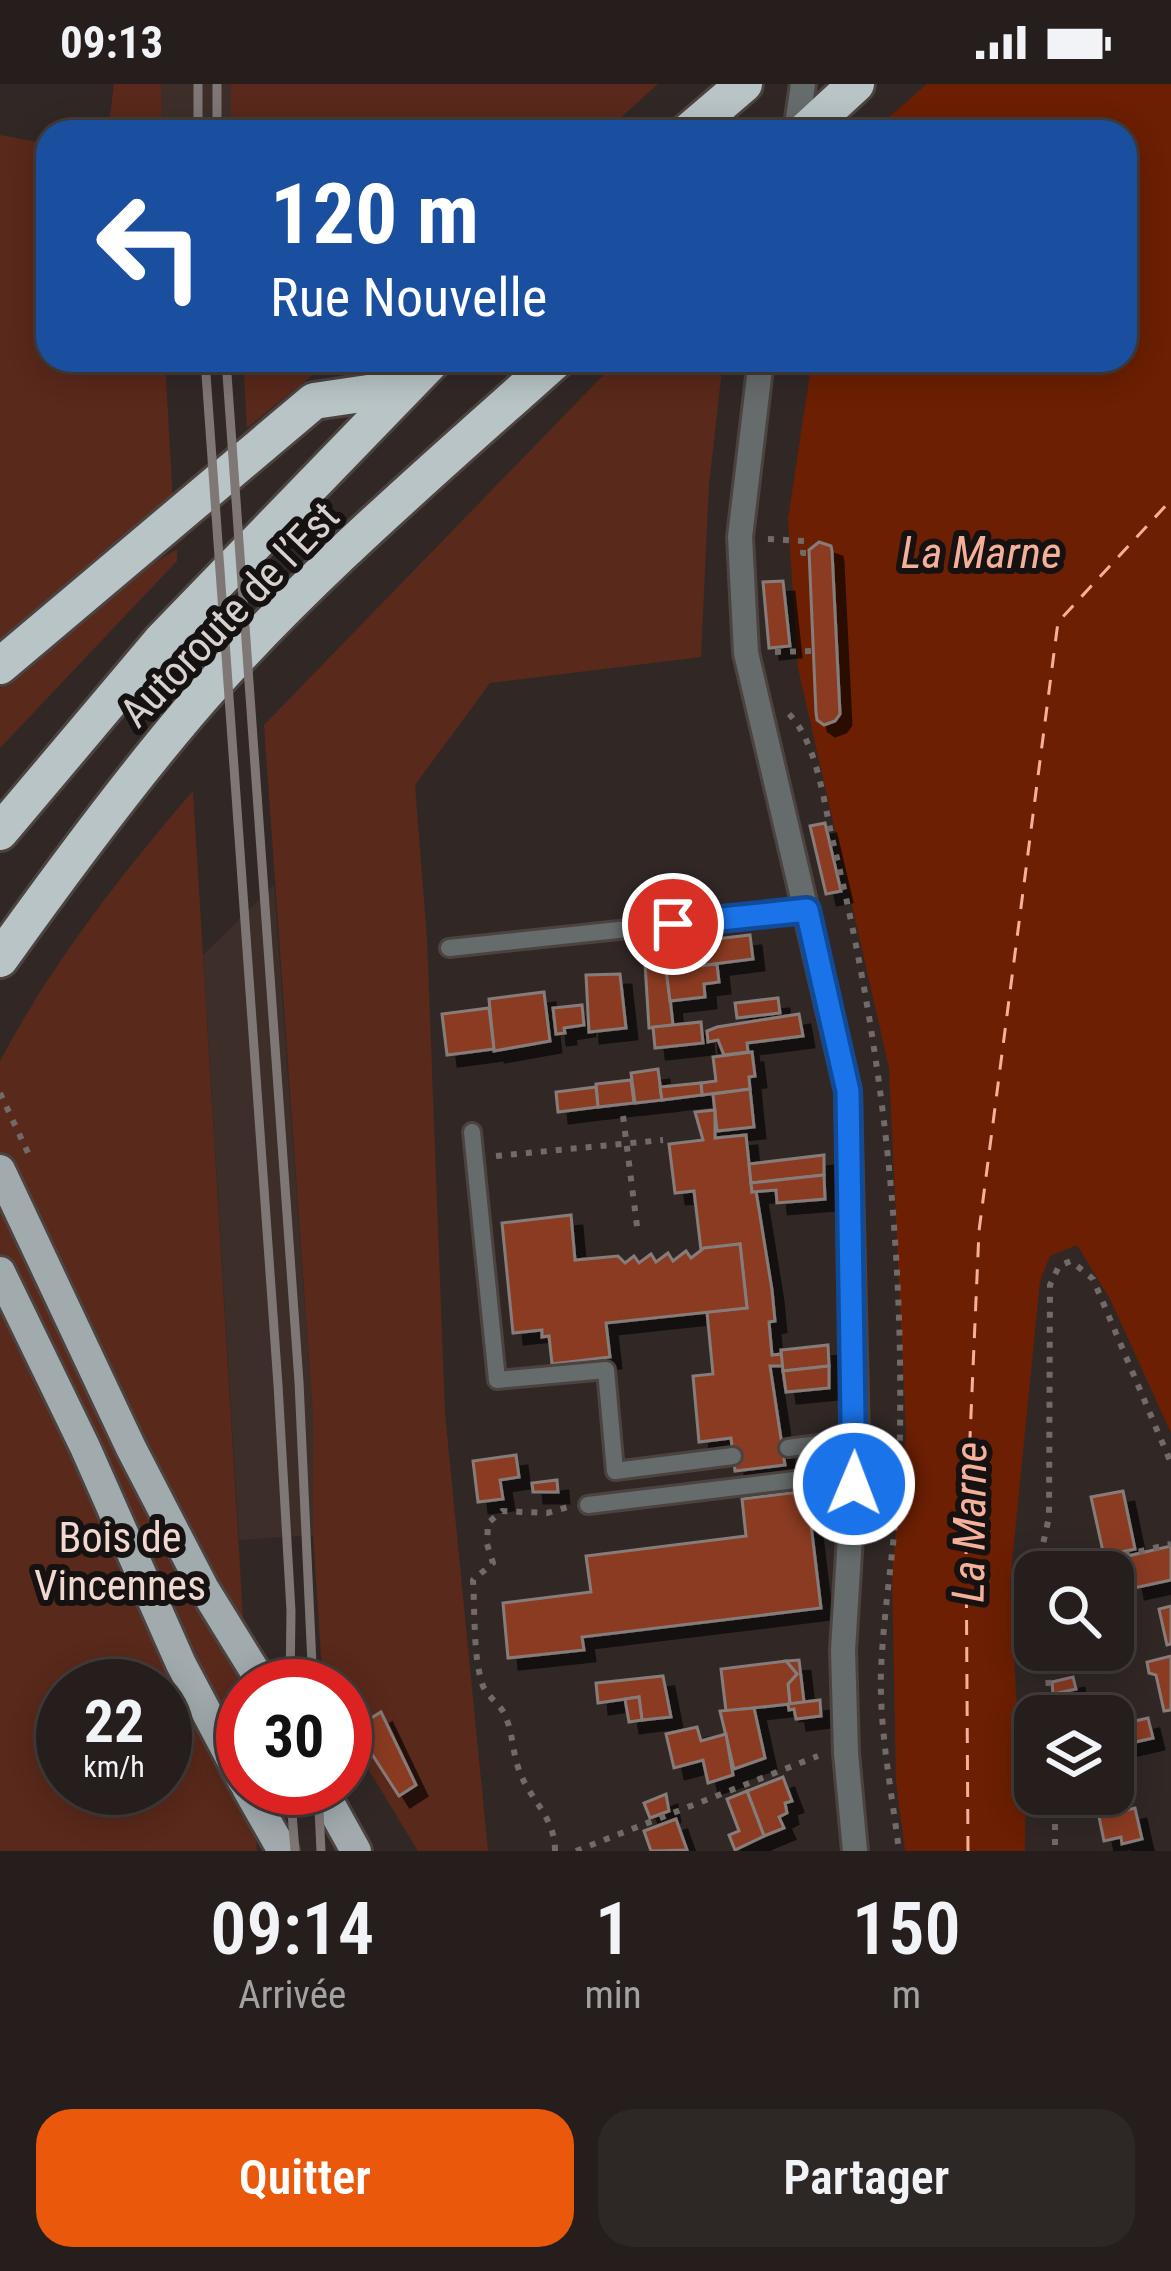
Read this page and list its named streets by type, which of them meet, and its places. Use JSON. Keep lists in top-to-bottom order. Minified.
{"streets":{"highway":["Autoroute de l’Est"]},"water":["La Marne"],"parks":["Bois de Vincennes"],"page":{"status":"09:13","turn":["120 m","Rue Nouvelle"],"speed":"22 km/h","limit":"30","eta":["09:14","Arrivée","1","min","150","m"],"buttons":["Quitter","Partager"]}}
